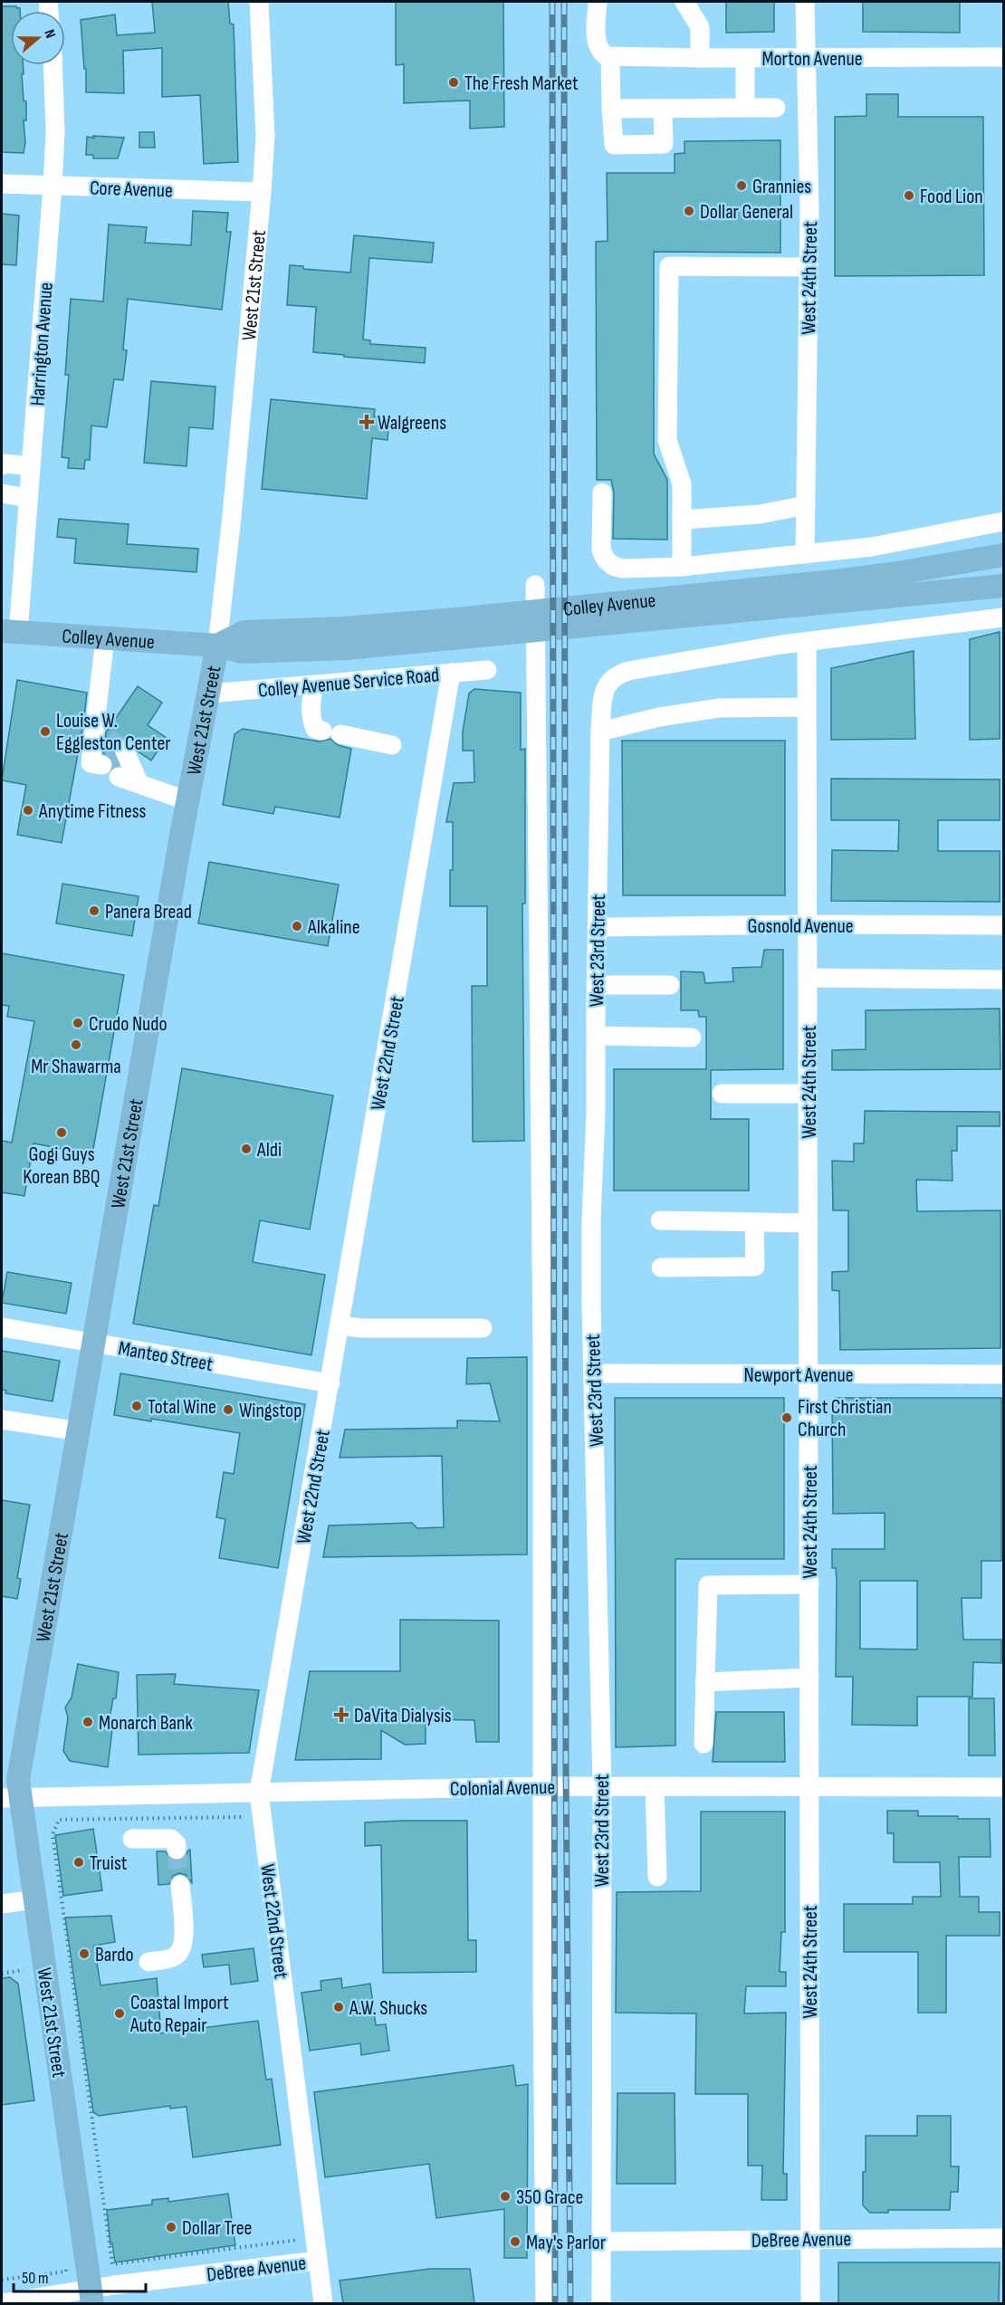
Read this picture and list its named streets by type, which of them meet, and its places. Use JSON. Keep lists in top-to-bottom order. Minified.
{"streets":{"main road":["West 21st Street","Colley Avenue"],"street":["Morton Avenue","Core Avenue","West 24th Street","Harrington Avenue","Colley Avenue Service Road","Gosnold Avenue","West 23rd Street","West 22nd Street","Manteo Street","Newport Avenue","Colonial Avenue","DeBree Avenue"]},"crossings":[["Morton Avenue","West 24th Street"],["Core Avenue","West 21st Street"],["Core Avenue","Harrington Avenue"],["West 24th Street","Gosnold Avenue"],["West 24th Street","West 23rd Street"],["West 24th Street","Newport Avenue"],["West 24th Street","Colonial Avenue"],["West 24th Street","DeBree Avenue"],["West 21st Street","Colley Avenue"],["West 21st Street","Colley Avenue Service Road"],["West 21st Street","Manteo Street"],["West 21st Street","Colonial Avenue"],["West 21st Street","DeBree Avenue"],["Harrington Avenue","Colley Avenue"],["Colley Avenue Service Road","West 22nd Street"],["Gosnold Avenue","West 23rd Street"],["West 23rd Street","Newport Avenue"],["West 23rd Street","Colonial Avenue"],["West 23rd Street","DeBree Avenue"],["West 22nd Street","Manteo Street"],["West 22nd Street","Colonial Avenue"],["West 22nd Street","DeBree Avenue"]],"places":{"other":["The Fresh Market","Grannies","Food Lion","Dollar General","Louise W. Eggleston Center","Anytime Fitness","Panera Bread","Alkaline","Crudo Nudo","Mr Shawarma","Gogi Guys Korean BBQ","Aldi","Total Wine","Wingstop","First Christian Church","Monarch Bank","Truist","Bardo","A.W. Shucks","Coastal Import Auto Repair","350 Grace","Dollar Tree","May's Parlor"],"health":["Walgreens","DaVita Dialysis"]},"scale_bar":"50 m","north":"right"}
